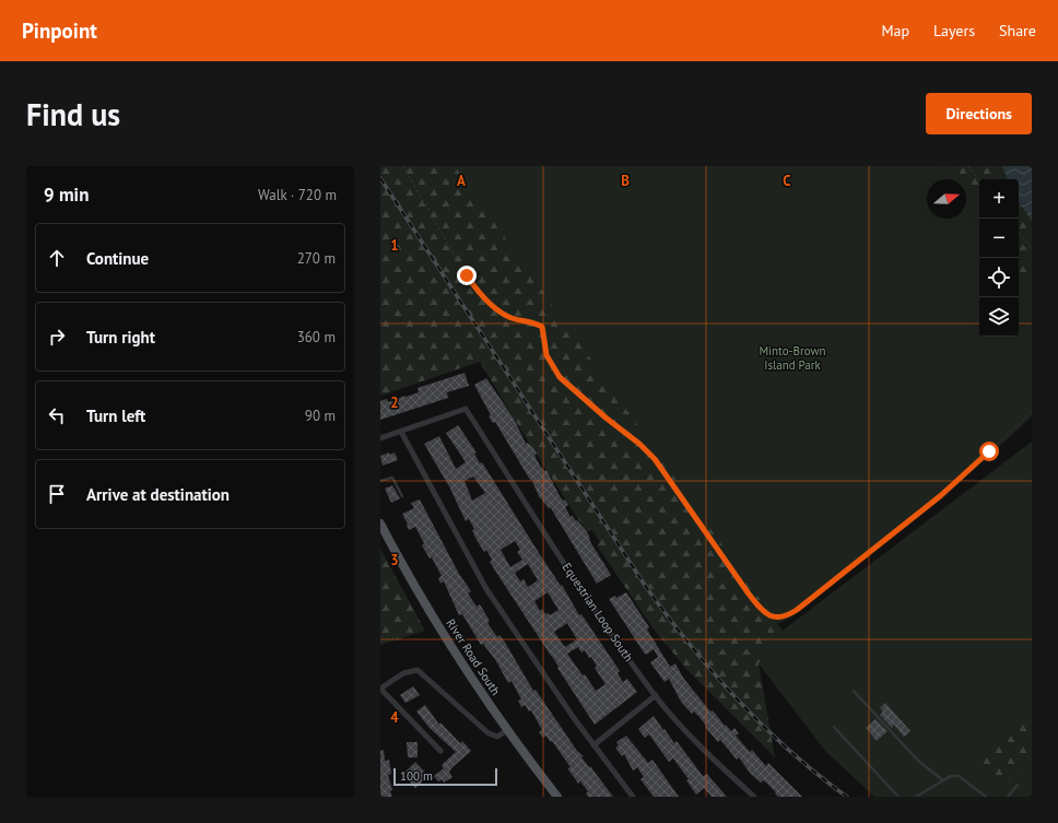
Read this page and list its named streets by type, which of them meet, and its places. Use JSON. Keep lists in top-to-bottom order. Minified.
{"streets":{"main road":["River Road South"],"street":["Equestrian Loop South"]},"parks":["Minto-Brown Island Park"],"scale_bar":"100 m","north":"right","page":{"header":"Pinpoint","nav":["Map","Layers","Share"],"buttons":"Directions","title":"Find us","heading":["9 min","Walk · 720 m"],"map_buttons":["+","−"],"list":[["Continue","270 m"],["Turn right","360 m"],["Turn left","90 m"],"Arrive at destination"],"scale":"100 m"},"grid":{"columns":["A","B","C"],"rows":["1","2","3","4"]}}
